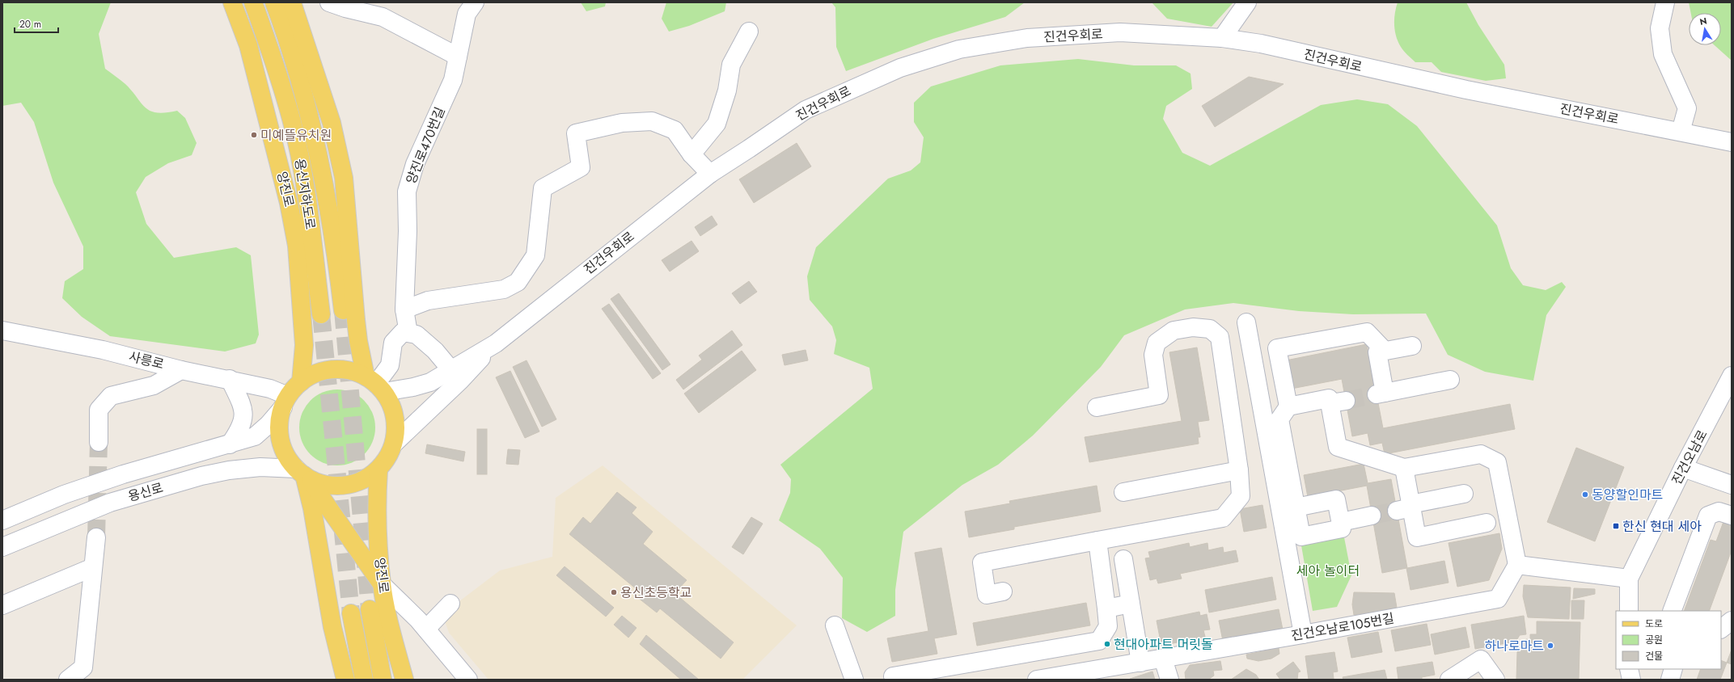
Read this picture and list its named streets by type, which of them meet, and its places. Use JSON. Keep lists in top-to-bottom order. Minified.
{"streets":{"main road":["양진로","용신지하도로"],"street":["진건우회로","양진로470번길","사릉로","진건오남로","용신로","진건오남로105번길"]},"crossings":[["진건우회로","양진로"],["진건우회로","사릉로"],["진건우회로","용신로"],["양진로","사릉로"],["양진로","용신로"],["사릉로","용신로"]],"parks":["세아 놀이터"],"places":{"other":["미예뜰유치원","동양할인마트","용신초등학교","현대아파트 머릿돌","하나로마트"],"transit":["한신 현대 세아"]},"legend":["도로","공원","건물"],"scale_bar":"20 m","north":"top"}
